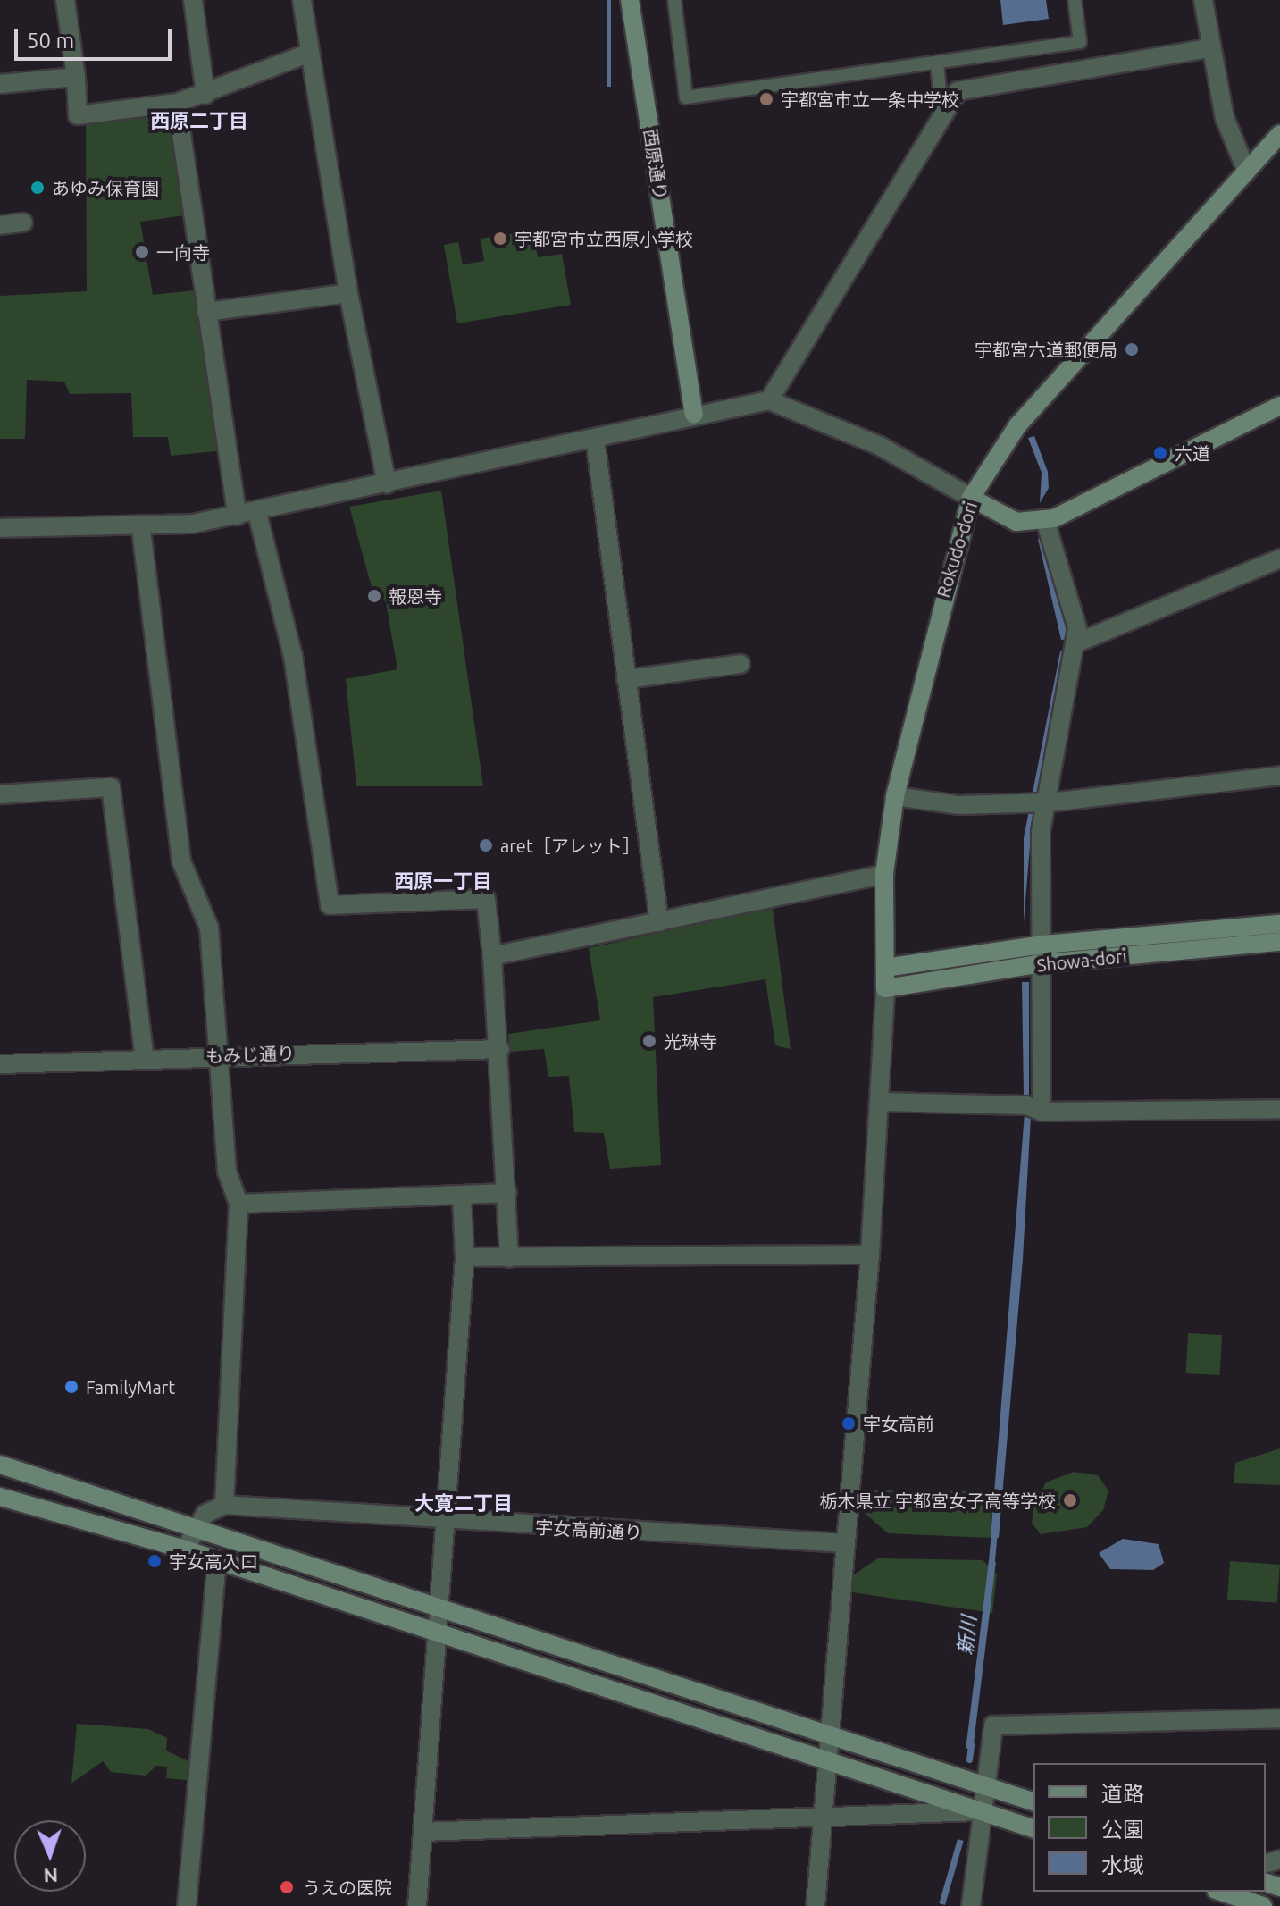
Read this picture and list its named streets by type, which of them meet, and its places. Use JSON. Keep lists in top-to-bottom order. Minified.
{"streets":{"street":["西原通り","Rokudo-dori","Showa-dori","もみじ通り","宇女高前通り"]},"crossings":[["Rokudo-dori","Showa-dori"]],"districts":["西原二丁目","西原一丁目","大寛二丁目"],"water":["新川"],"places":["宇都宮市立一条中学校","あゆみ保育園","宇都宮市立西原小学校","一向寺","宇都宮六道郵便局","六道","報恩寺","aret［アレット］","光琳寺","FamilyMart","宇女高前","栃木県立 宇都宮女子高等学校","宇女高入口","うえの医院"],"legend":["道路","公園","水域"],"scale_bar":"50 m","north":"bottom"}
